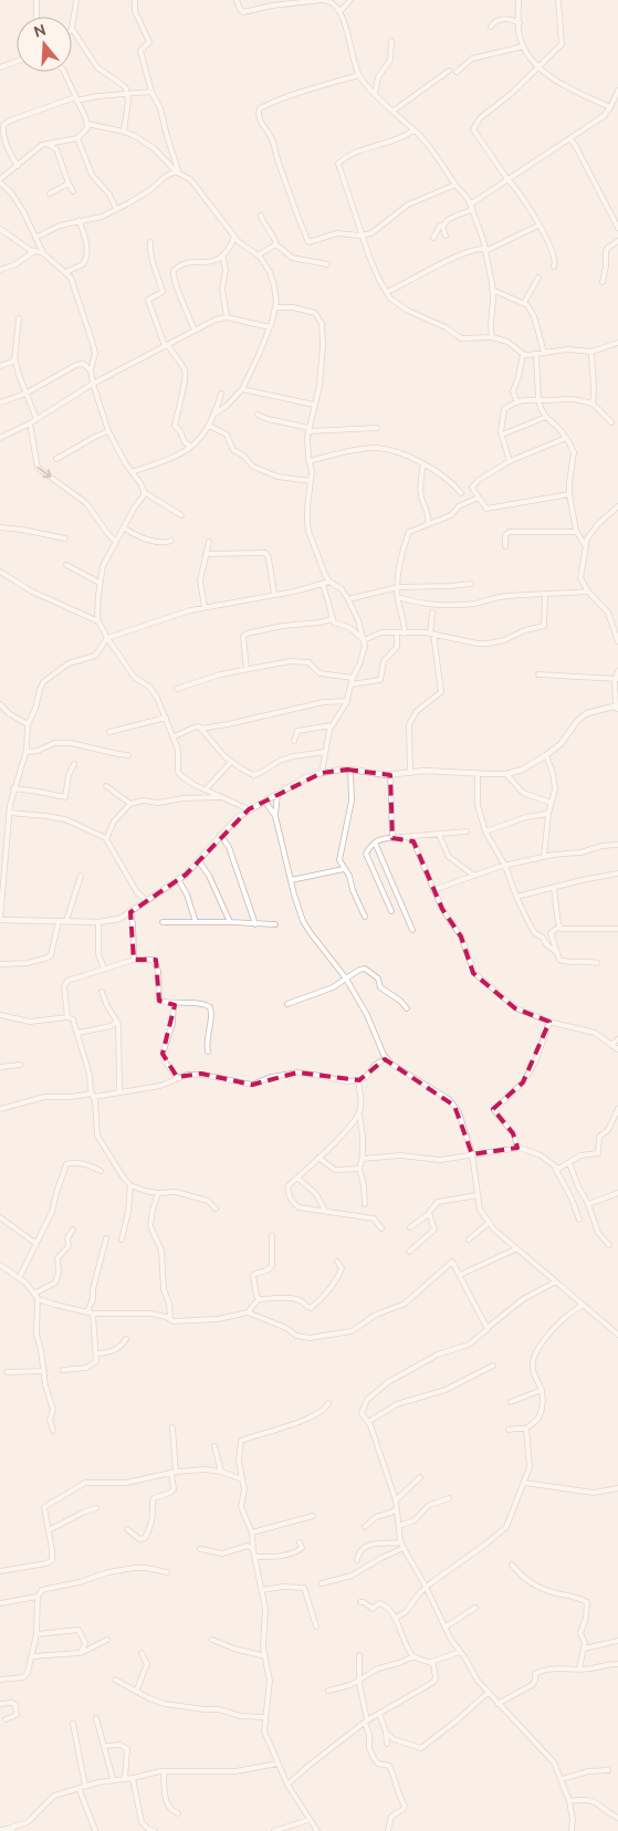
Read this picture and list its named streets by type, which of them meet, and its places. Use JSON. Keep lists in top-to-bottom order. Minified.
{"north":"top"}
